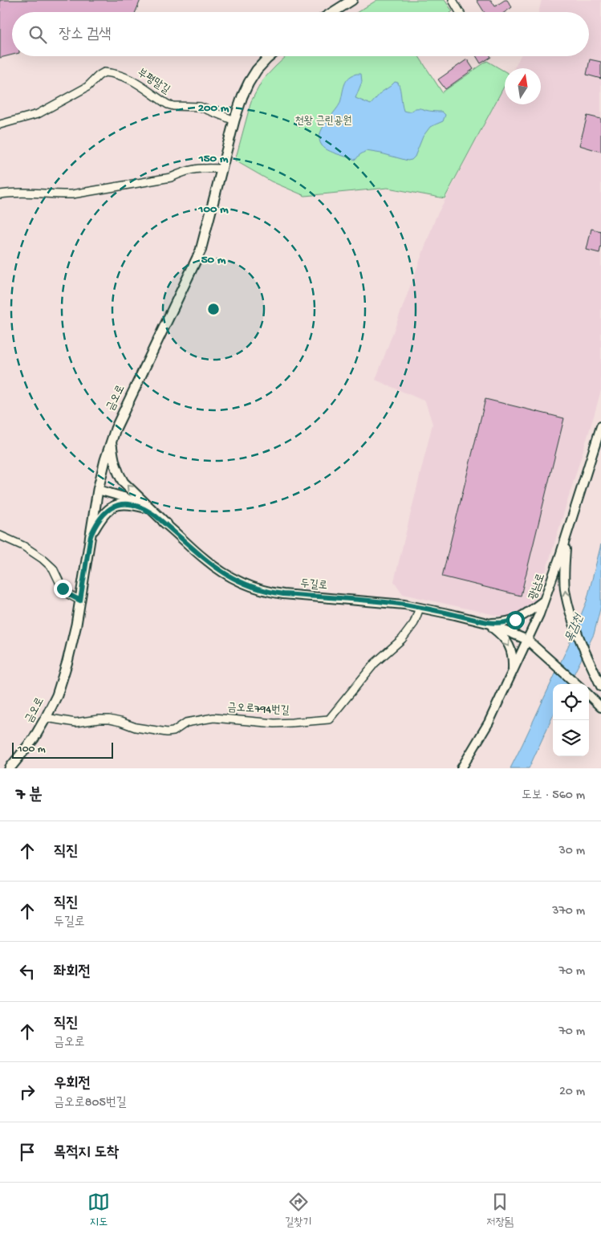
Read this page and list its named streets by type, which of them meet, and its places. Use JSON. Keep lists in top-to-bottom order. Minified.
{"streets":{"main road":["금오로"],"street":["부평말길","두길로","광남로","금오로794번길"]},"crossings":[["부평말길","금오로"],["금오로","두길로"],["금오로","금오로794번길"],["두길로","광남로"],["두길로","금오로794번길"]],"water":["목감천"],"parks":["천왕 근린공원"],"scale_bar":"100 m","north":"top","page":{"search":"장소 검색","scale":"100 m","heading":["7 분","도보 · 560 m"],"list":[["직진","30 m"],["직진","두길로","370 m"],["좌회전","70 m"],["직진","금오로","70 m"],["우회전","금오로805번길","20 m"],"목적지 도착"],"nav":["지도","길찾기","저장됨"]},"rings":["200 m","150 m","100 m","50 m"]}
